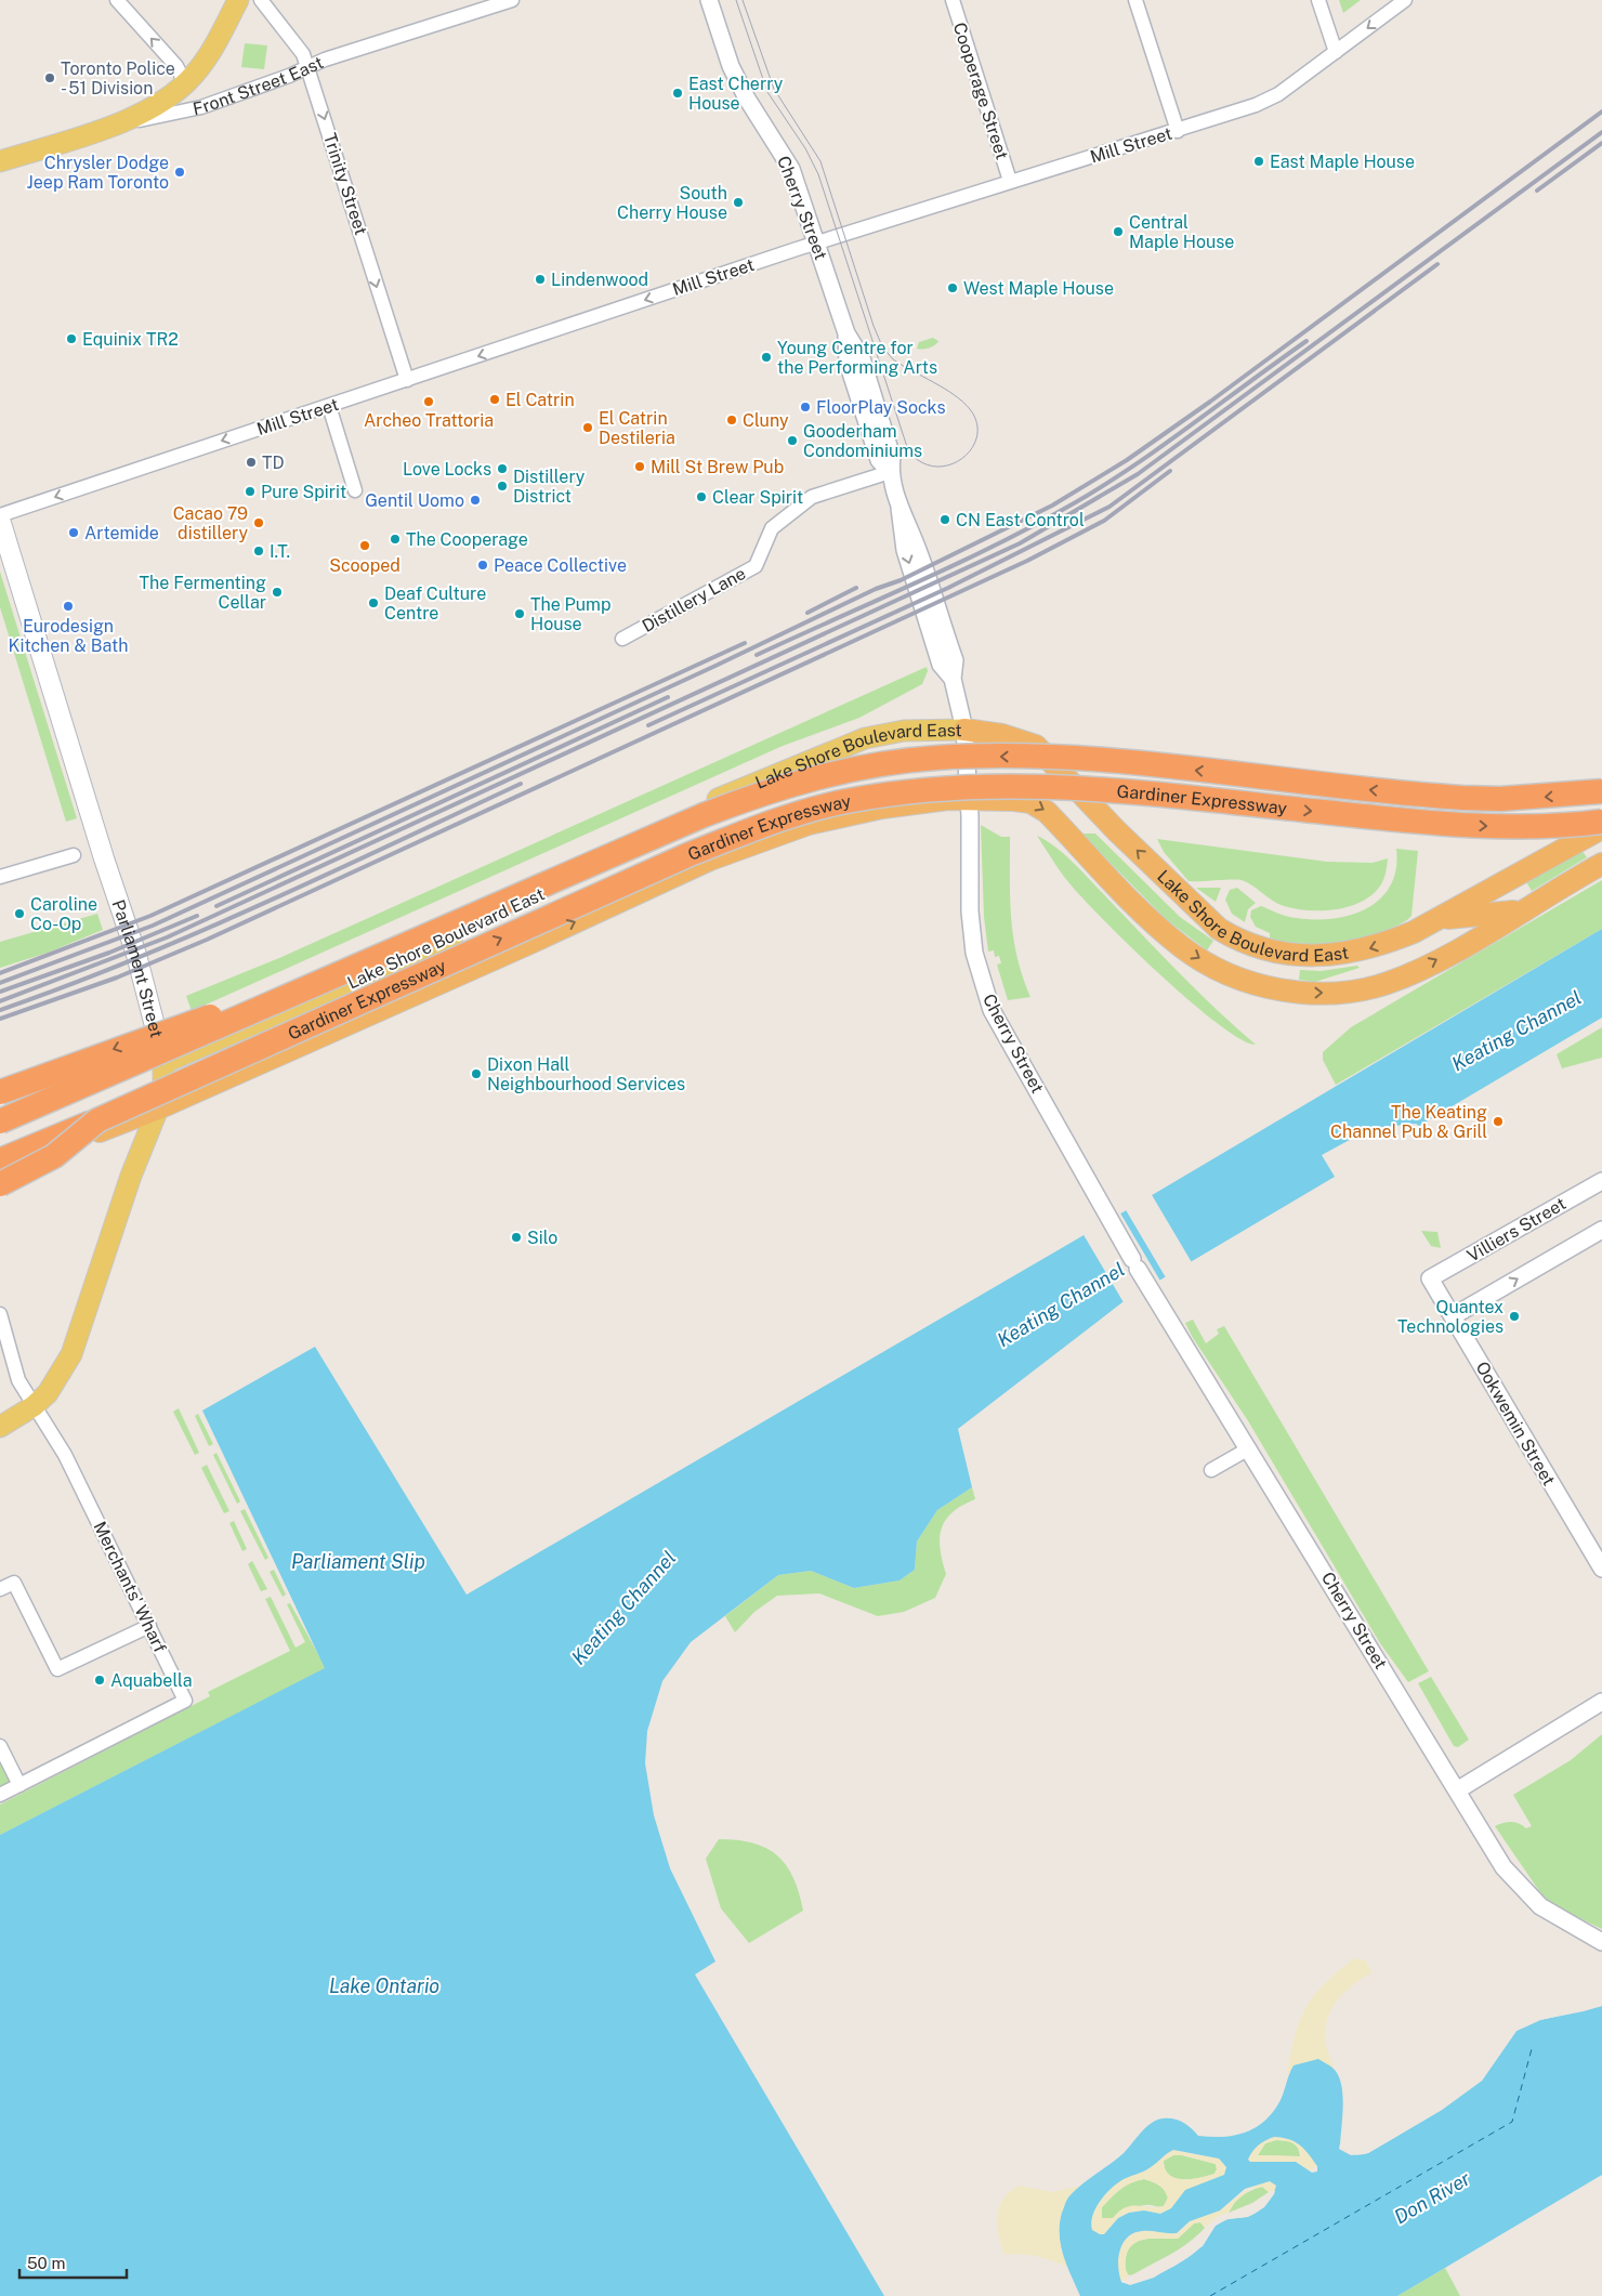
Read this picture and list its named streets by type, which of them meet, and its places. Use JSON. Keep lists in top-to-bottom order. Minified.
{"streets":{"highway":["Lake Shore Boulevard East","Gardiner Expressway"],"main road":["Front Street East","Parliament Street"],"street":["Cooperage Street","Mill Street","Trinity Street","Cherry Street","Distillery Lane","Villiers Street","Ookwemin Street","Merchants' Wharf"]},"crossings":[["Front Street East","Trinity Street"],["Cooperage Street","Mill Street"],["Mill Street","Trinity Street"],["Mill Street","Cherry Street"],["Mill Street","Parliament Street"],["Cherry Street","Distillery Lane"],["Cherry Street","Lake Shore Boulevard East"],["Lake Shore Boulevard East","Parliament Street"],["Parliament Street","Merchants' Wharf"],["Villiers Street","Ookwemin Street"]],"one_way":["Mill Street","Trinity Street"],"water":["Keating Channel","Parliament Slip","Lake Ontario","Don River"],"places":["Toronto Police - 51 Division","East Cherry House","East Maple House","Chrysler Dodge Jeep Ram Toronto","South Cherry House","Central Maple House","Lindenwood","West Maple House","Equinix TR2","Young Centre for the Performing Arts","El Catrin","Archeo Trattoria","FloorPlay Socks","Cluny","El Catrin Destileria","Gooderham Condominiums","TD","Mill St Brew Pub","Love Locks","Distillery District","Pure Spirit","Clear Spirit","Gentil Uomo","CN East Control","Cacao 79 distillery","Artemide","The Cooperage","Scooped","I.T.","Peace Collective","The Fermenting Cellar","Deaf Culture Centre","Eurodesign Kitchen & Bath","The Pump House","Caroline Co-Op","Dixon Hall Neighbourhood Services","The Keating Channel Pub & Grill","Silo","Quantex Technologies","Aquabella"],"scale_bar":"50 m"}
